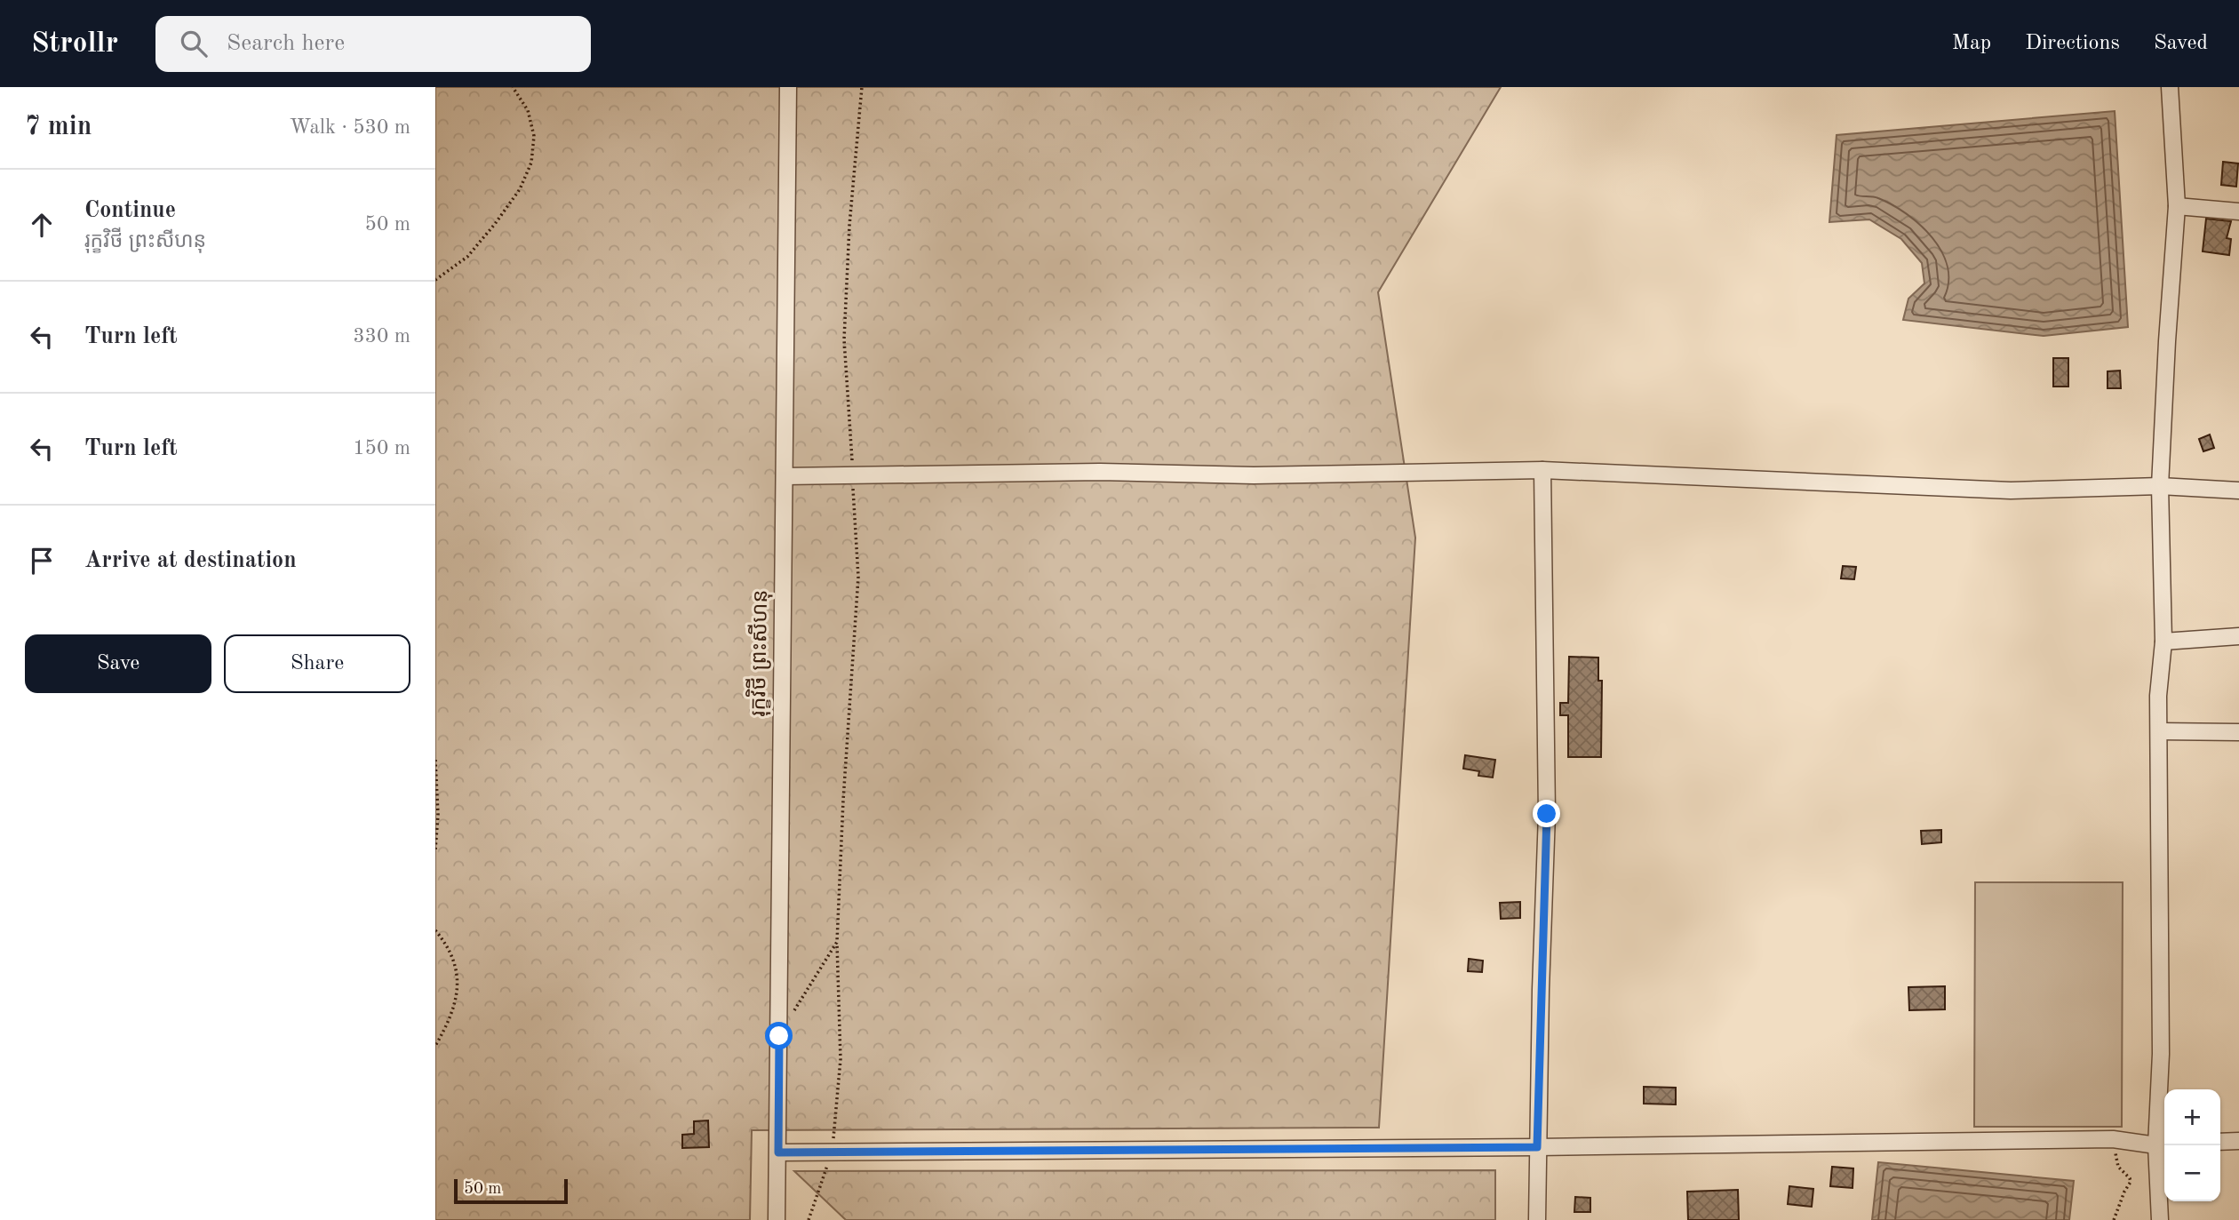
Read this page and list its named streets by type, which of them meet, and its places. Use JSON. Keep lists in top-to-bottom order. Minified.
{"streets":{"street":["រុក្ខវិថី ព្រះសីហនុ"]},"scale_bar":"50 m","page":{"header":"Strollr","search":"Search here","nav":["Map","Directions","Saved"],"heading":["7 min","Walk · 530 m"],"list":[["Continue","រុក្ខវិថី ព្រះសីហនុ","50 m"],["Turn left","330 m"],["Turn left","150 m"],"Arrive at destination"],"buttons":["Save","Share"],"map_buttons":["+","−"],"scale":"50 m"}}
